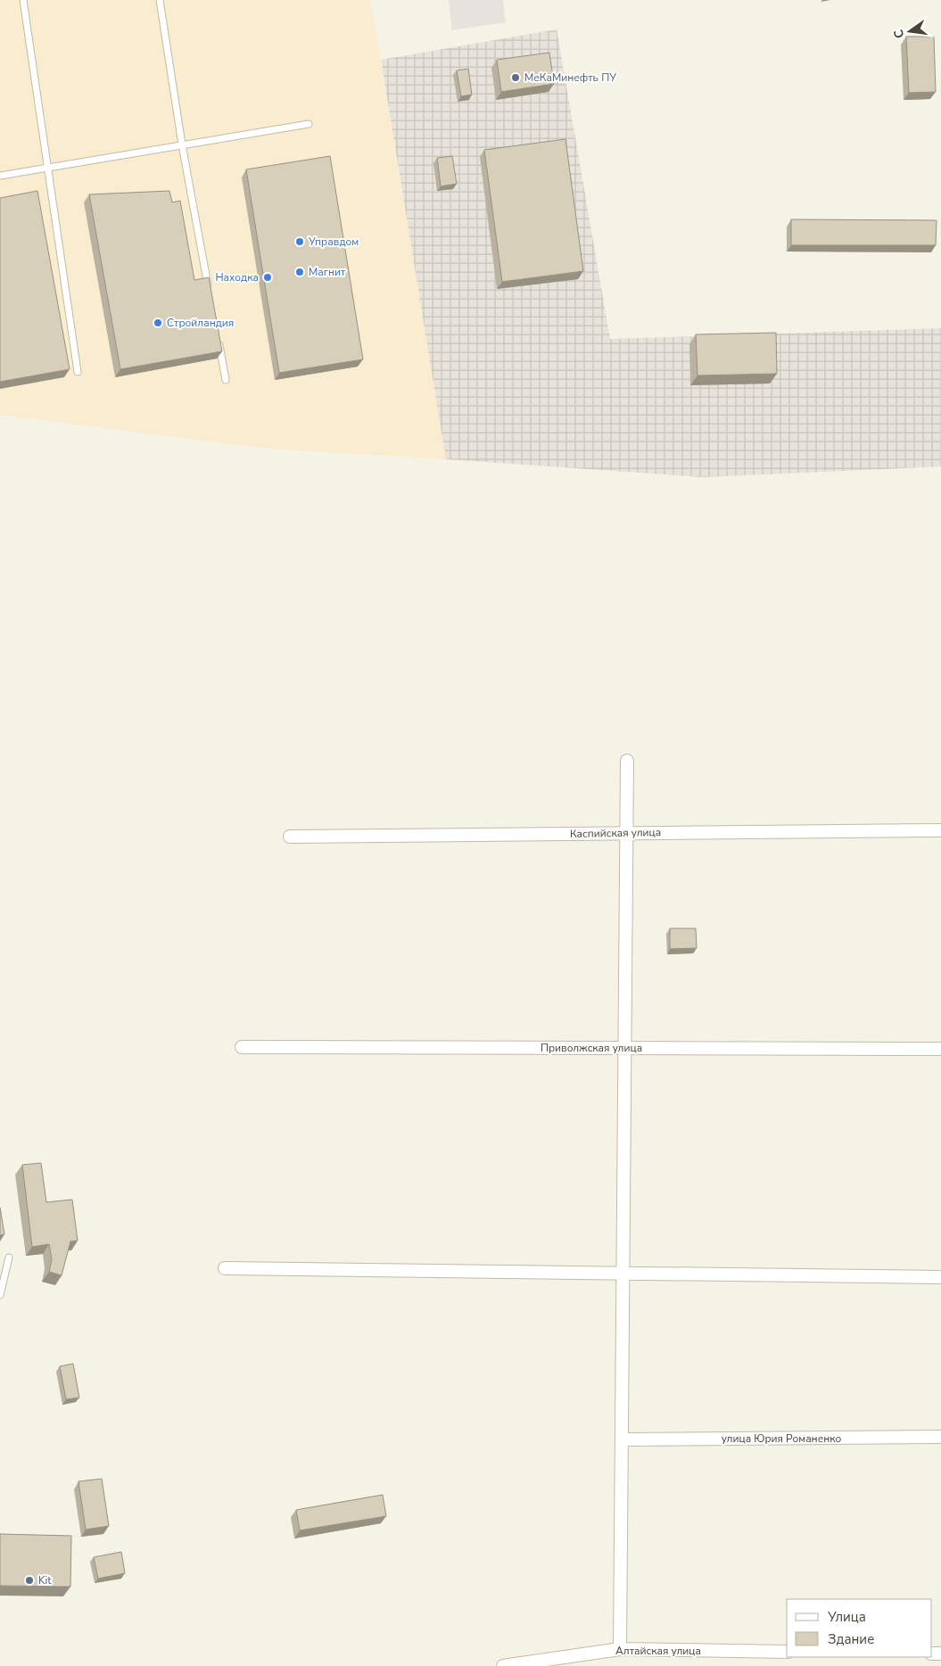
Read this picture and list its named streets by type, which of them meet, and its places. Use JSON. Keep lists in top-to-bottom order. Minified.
{"streets":{"street":["Каспийская улица","Приволжская улица","улица Юрия Романенко","Алтайская улица"]},"places":["МеКаМинефть ПУ","Управдом","Магнит","Находка","Стройландия","Kit"],"legend":["Улица","Здание"],"north":"left"}
